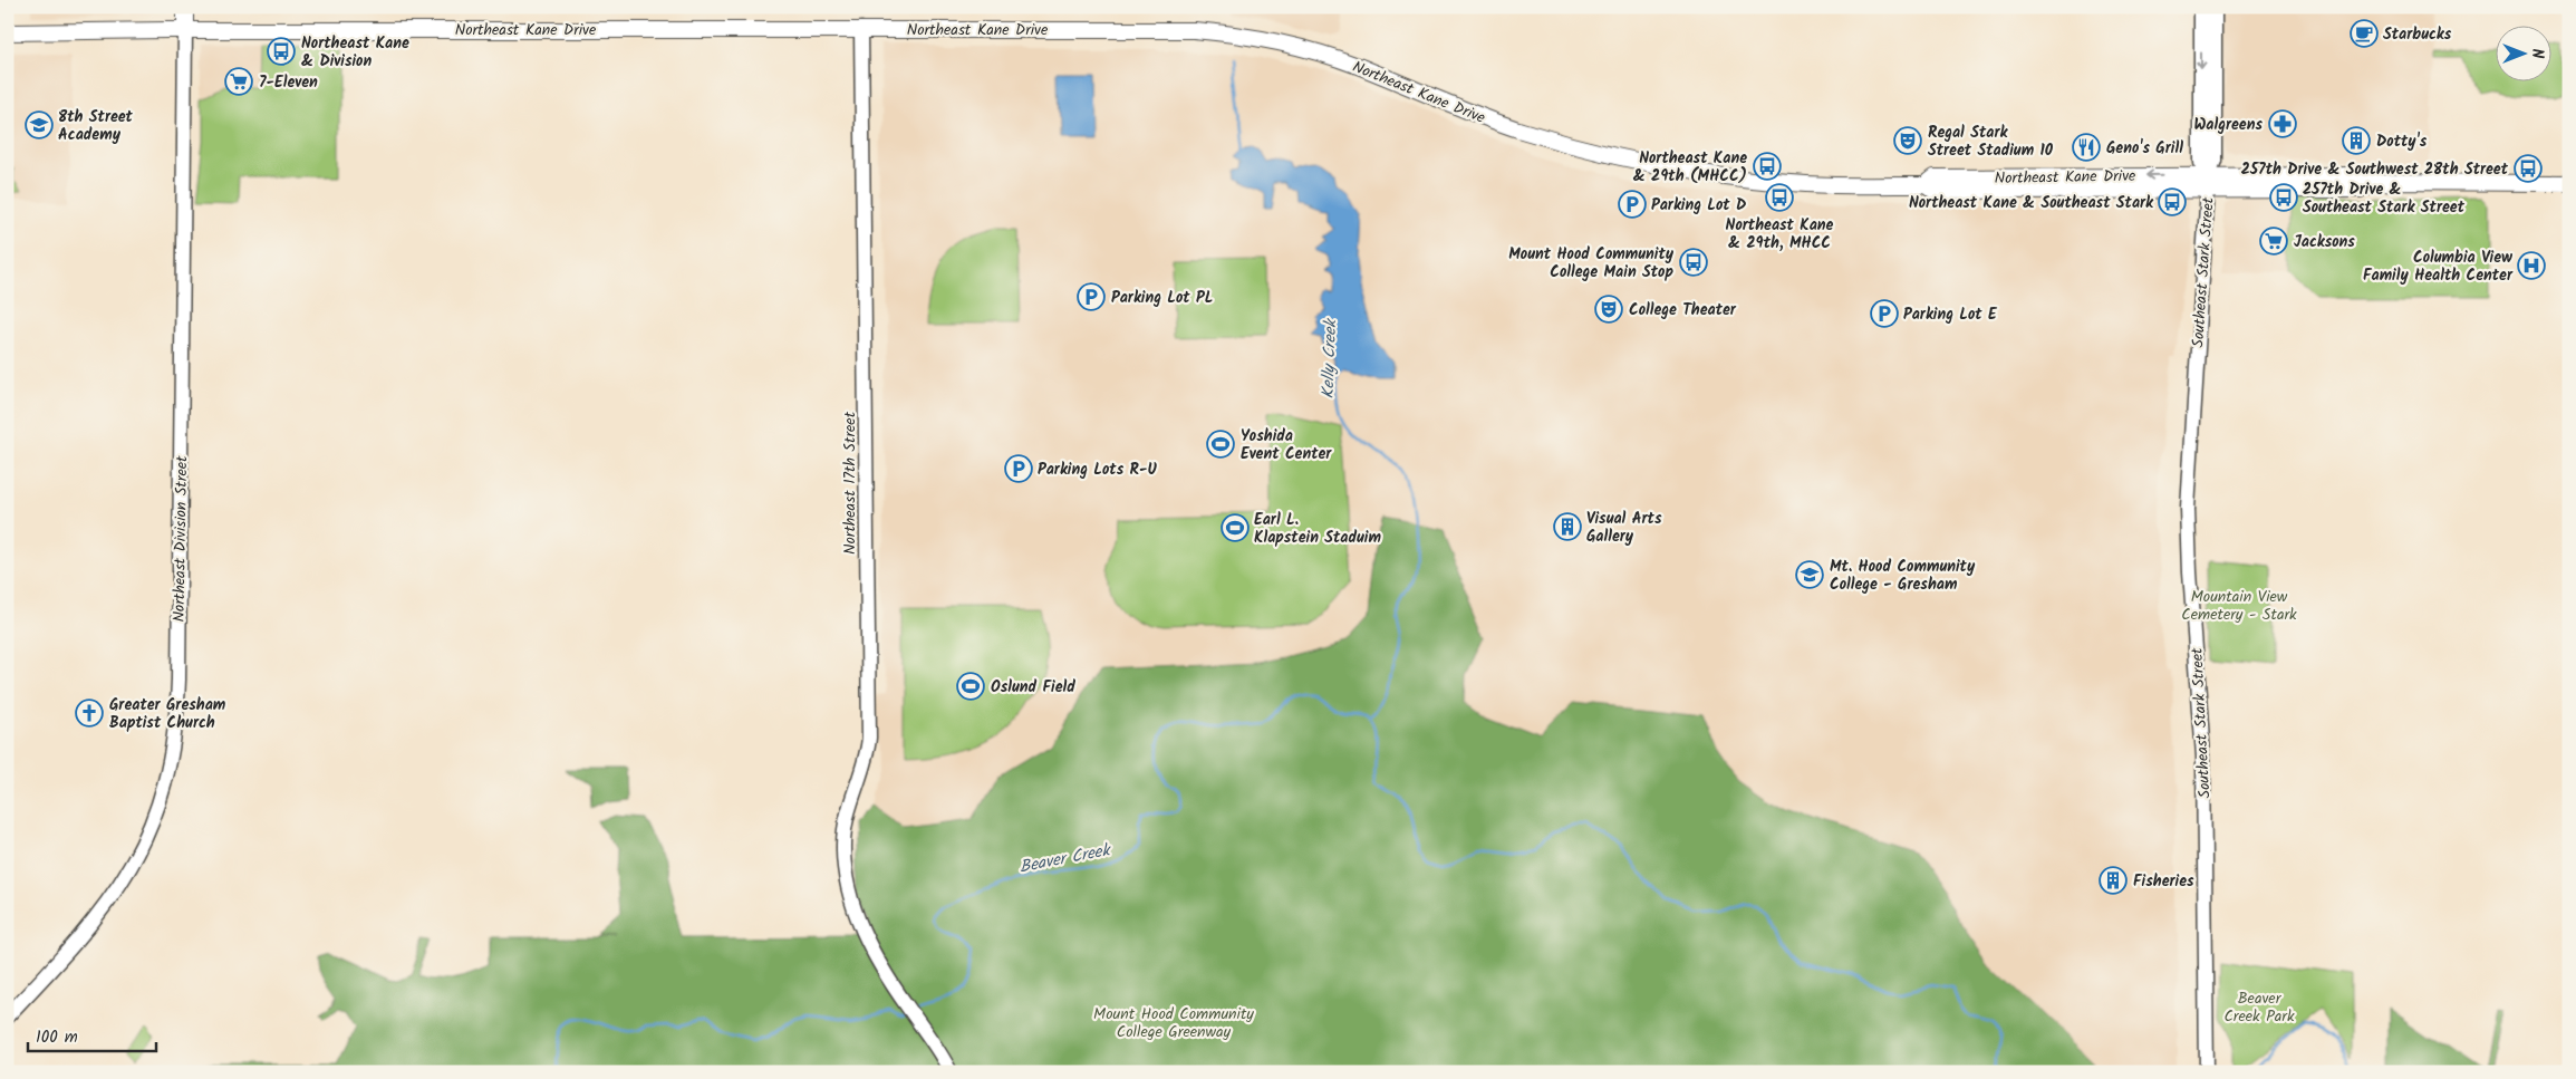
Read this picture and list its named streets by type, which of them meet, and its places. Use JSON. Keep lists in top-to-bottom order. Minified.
{"streets":{"main road":["Northeast Kane Drive","Northeast Division Street"],"street":["Southeast Stark Street","Northeast 17th Street"]},"crossings":[["Northeast Kane Drive","Southeast Stark Street"],["Northeast Kane Drive","Northeast 17th Street"],["Northeast Kane Drive","Northeast Division Street"]],"water":["Kelly Creek","Beaver Creek"],"parks":["Mountain View Cemetery - Stark","Beaver Creek Park","Mount Hood Community College Greenway"],"places":{"cafe":["Starbucks"],"bus stop":["Northeast Kane & Division","Northeast Kane & 29th (MHCC)","257th Drive & Southwest 28th Street","Northeast Kane & 29th, MHCC","257th Drive & Southeast Stark Street","Northeast Kane & Southeast Stark","Mount Hood Community College Main Stop"],"supermarket":["7-Eleven","Jacksons"],"pharmacy":["Walgreens"],"school or university":["8th Street Academy","Mt. Hood Community College - Gresham"],"theatre":["Regal Stark Street Stadium 10","College Theater"],"building":["Dotty's","Visual Arts Gallery","Fisheries"],"restaurant":["Geno's Grill"],"parking":["Parking Lot D","Parking Lot PL","Parking Lot E","Parking Lots R-U"],"hospital":["Columbia View Family Health Center"],"sports":["Yoshida Event Center","Earl L. Klapstein Staduim","Oslund Field"],"church":["Greater Gresham Baptist Church"]},"scale_bar":"100 m","north":"right"}
